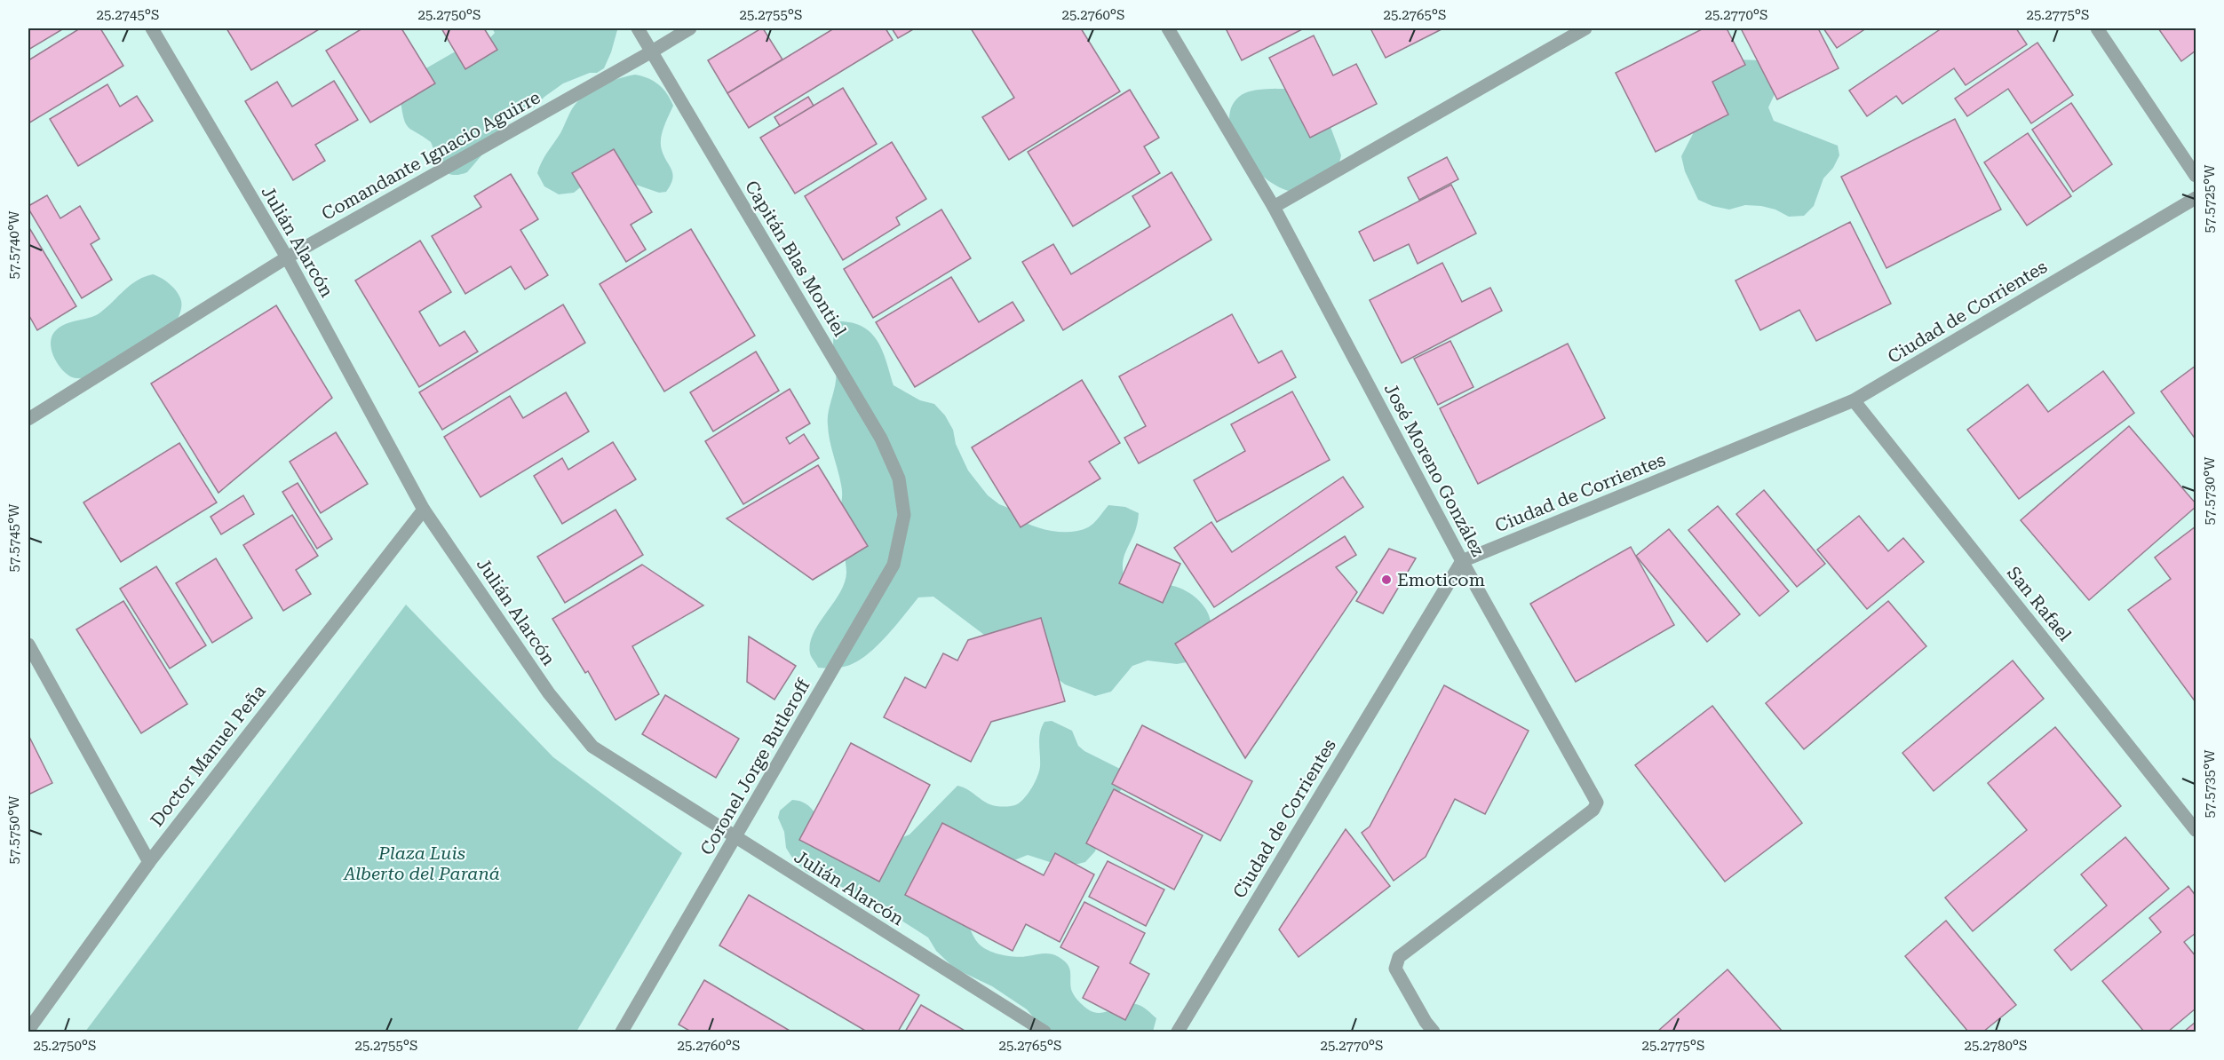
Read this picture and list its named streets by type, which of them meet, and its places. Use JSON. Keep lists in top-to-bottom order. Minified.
{"streets":{"street":["Comandante Ignacio Aguirre","Julián Alarcón","Capitán Blas Montiel","Ciudad de Corrientes","José Moreno González","San Rafael","Doctor Manuel Peña","Coronel Jorge Butleroff"]},"crossings":[["Comandante Ignacio Aguirre","Julián Alarcón"],["Comandante Ignacio Aguirre","Capitán Blas Montiel"],["Julián Alarcón","Doctor Manuel Peña"],["Julián Alarcón","Coronel Jorge Butleroff"],["Capitán Blas Montiel","Coronel Jorge Butleroff"],["Ciudad de Corrientes","José Moreno González"],["Ciudad de Corrientes","San Rafael"]],"parks":["Plaza Luis Alberto del Paraná"],"places":["Emoticom"],"coordinates":["25.2745°S","25.2750°S","25.2755°S","25.2760°S","25.2765°S","25.2770°S","25.2775°S","57.5725°W","57.5740°W","57.5730°W","57.5745°W","57.5735°W","57.5750°W","25.2780°S"]}
